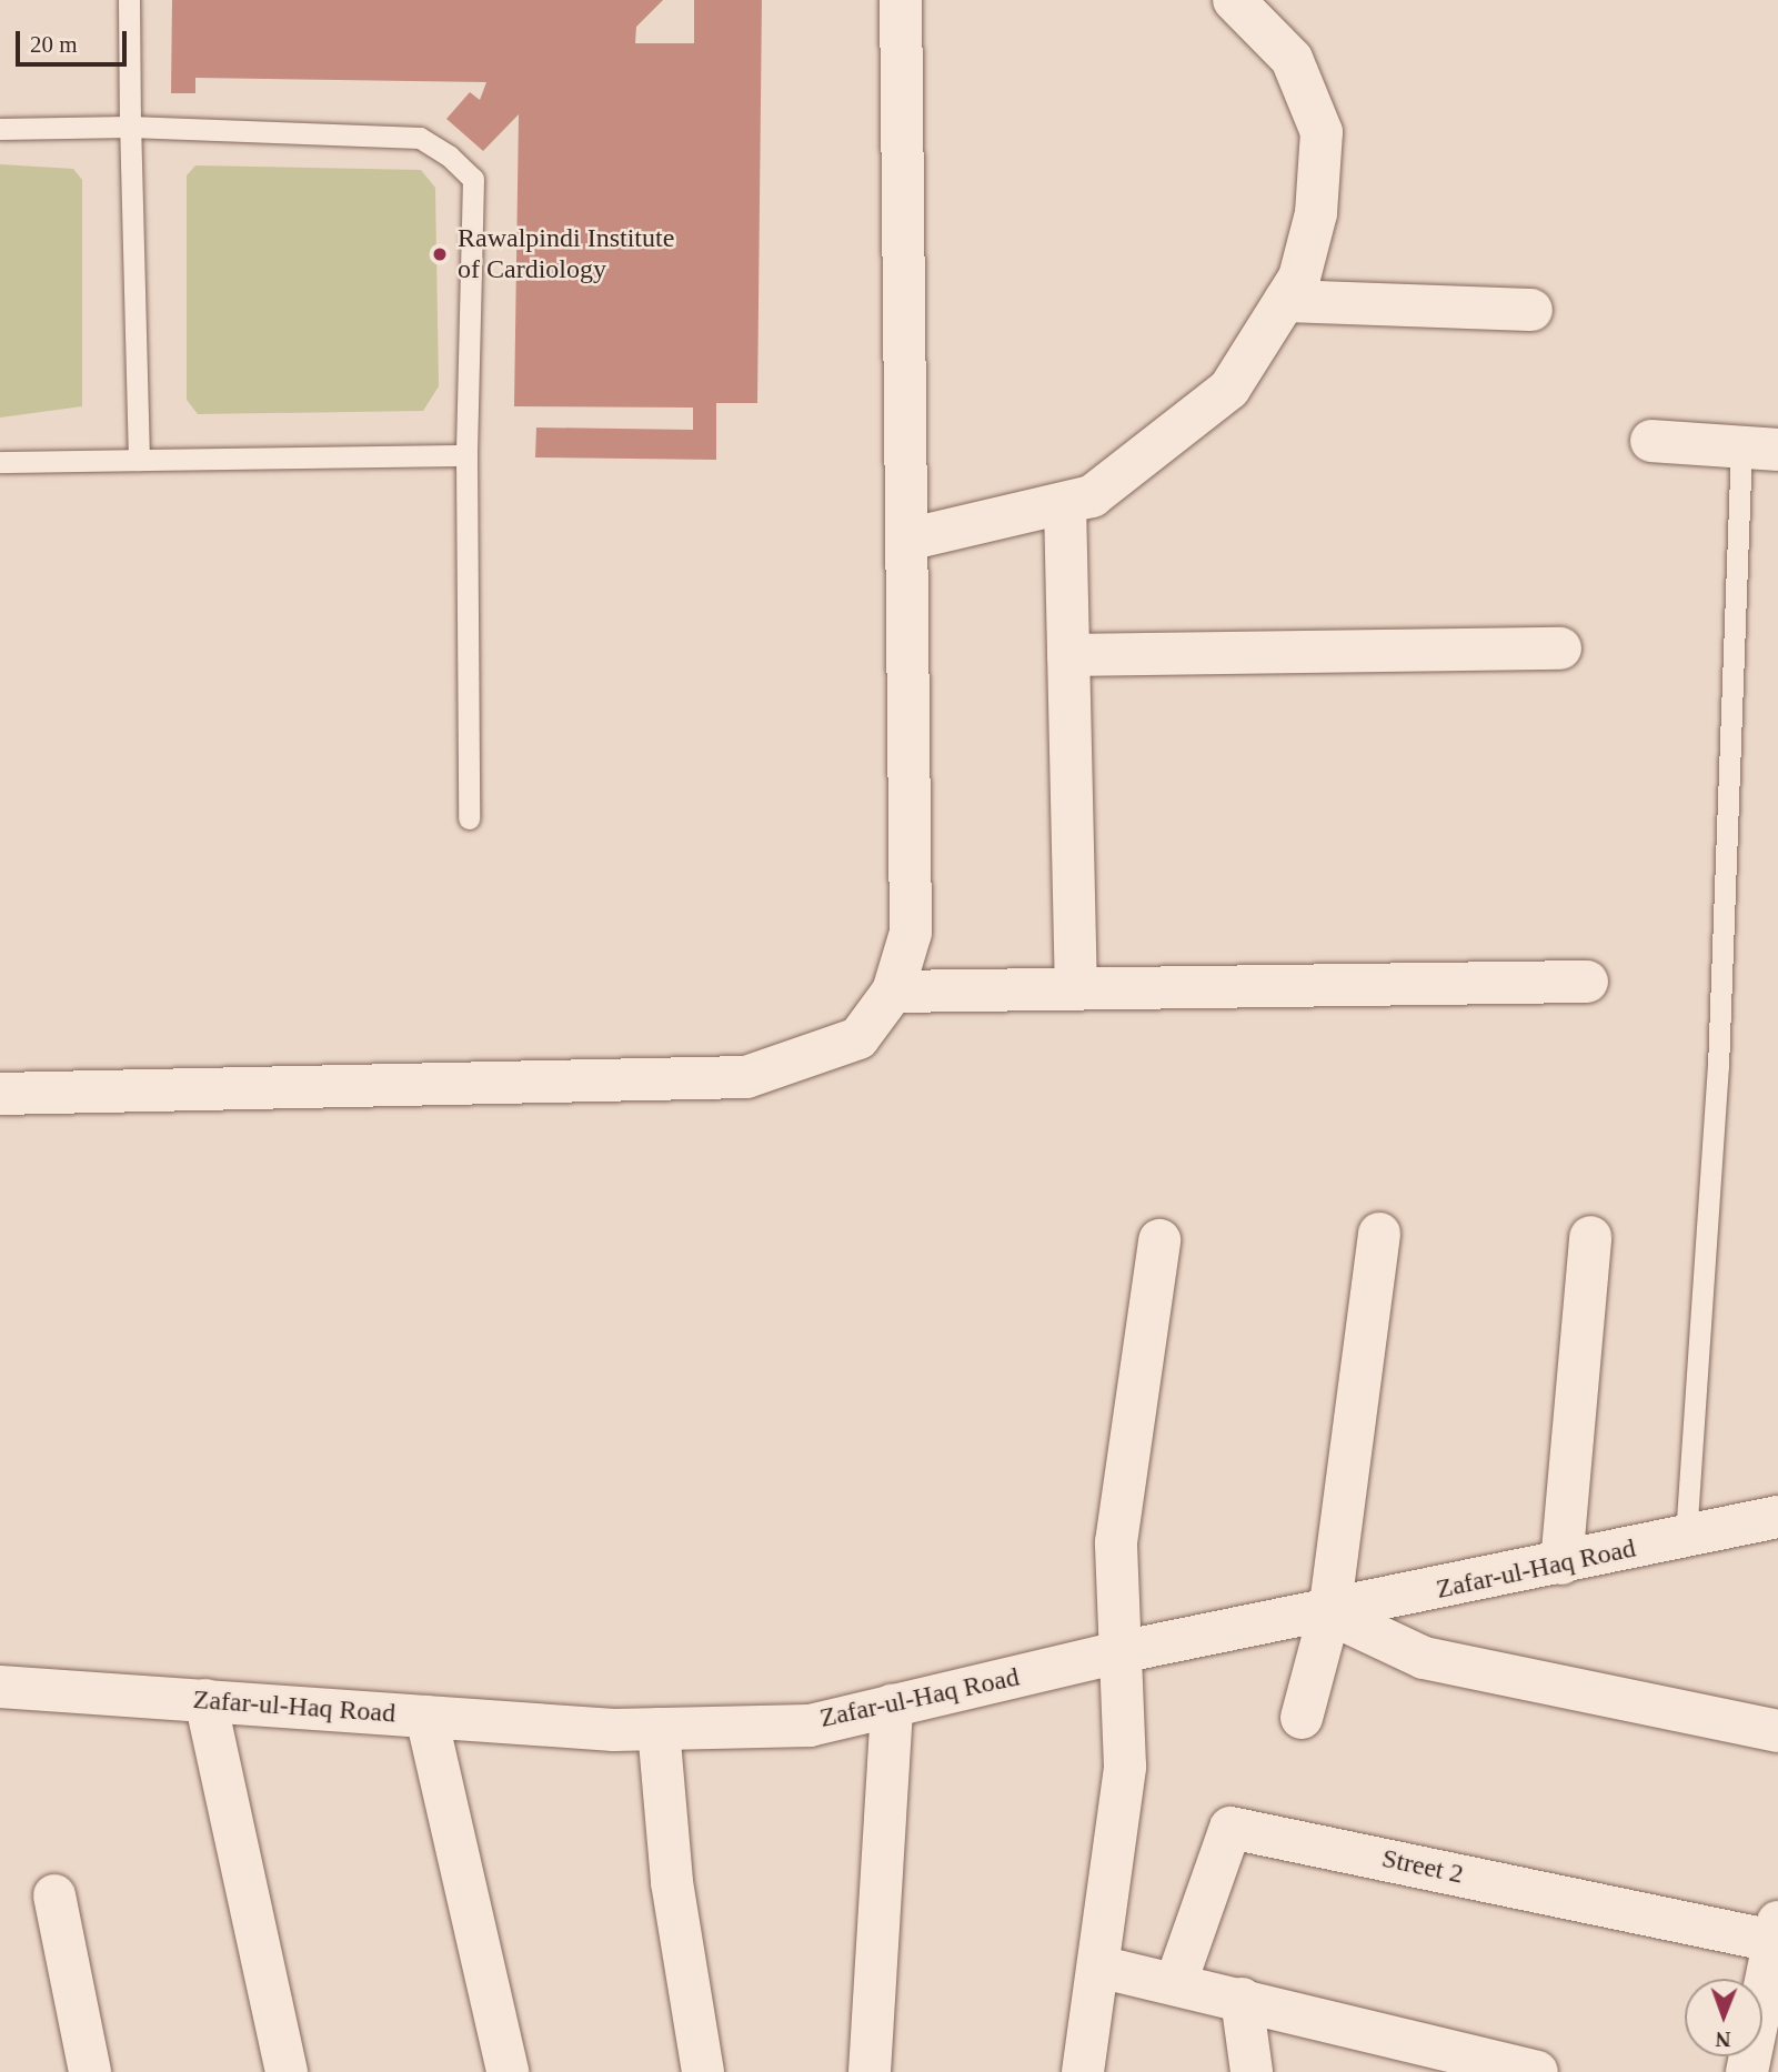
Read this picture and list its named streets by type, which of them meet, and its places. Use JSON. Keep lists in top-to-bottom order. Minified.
{"streets":{"street":["Zafar-ul-Haq Road","Street 2"]},"places":["Rawalpindi Institute of Cardiology"],"scale_bar":"20 m","north":"bottom"}
